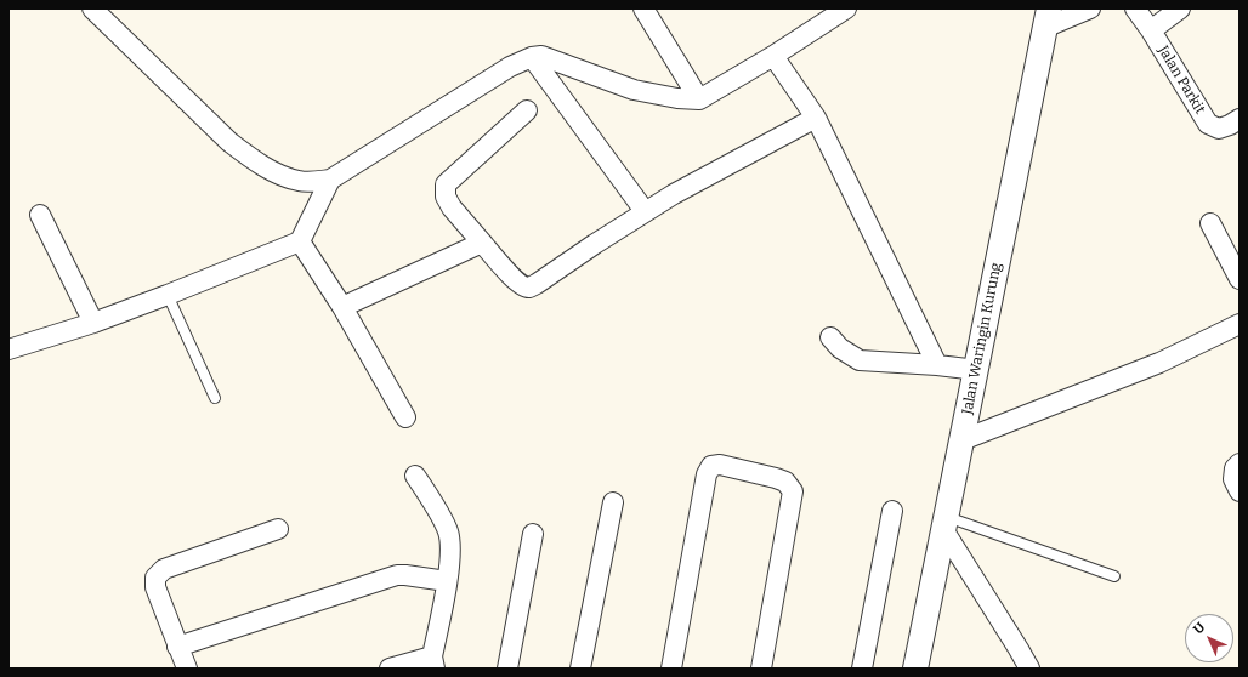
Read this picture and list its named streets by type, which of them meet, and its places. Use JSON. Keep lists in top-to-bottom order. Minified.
{"streets":{"street":["Jalan Parkit","Jalan Waringin Kurung"]},"north":"top left"}
